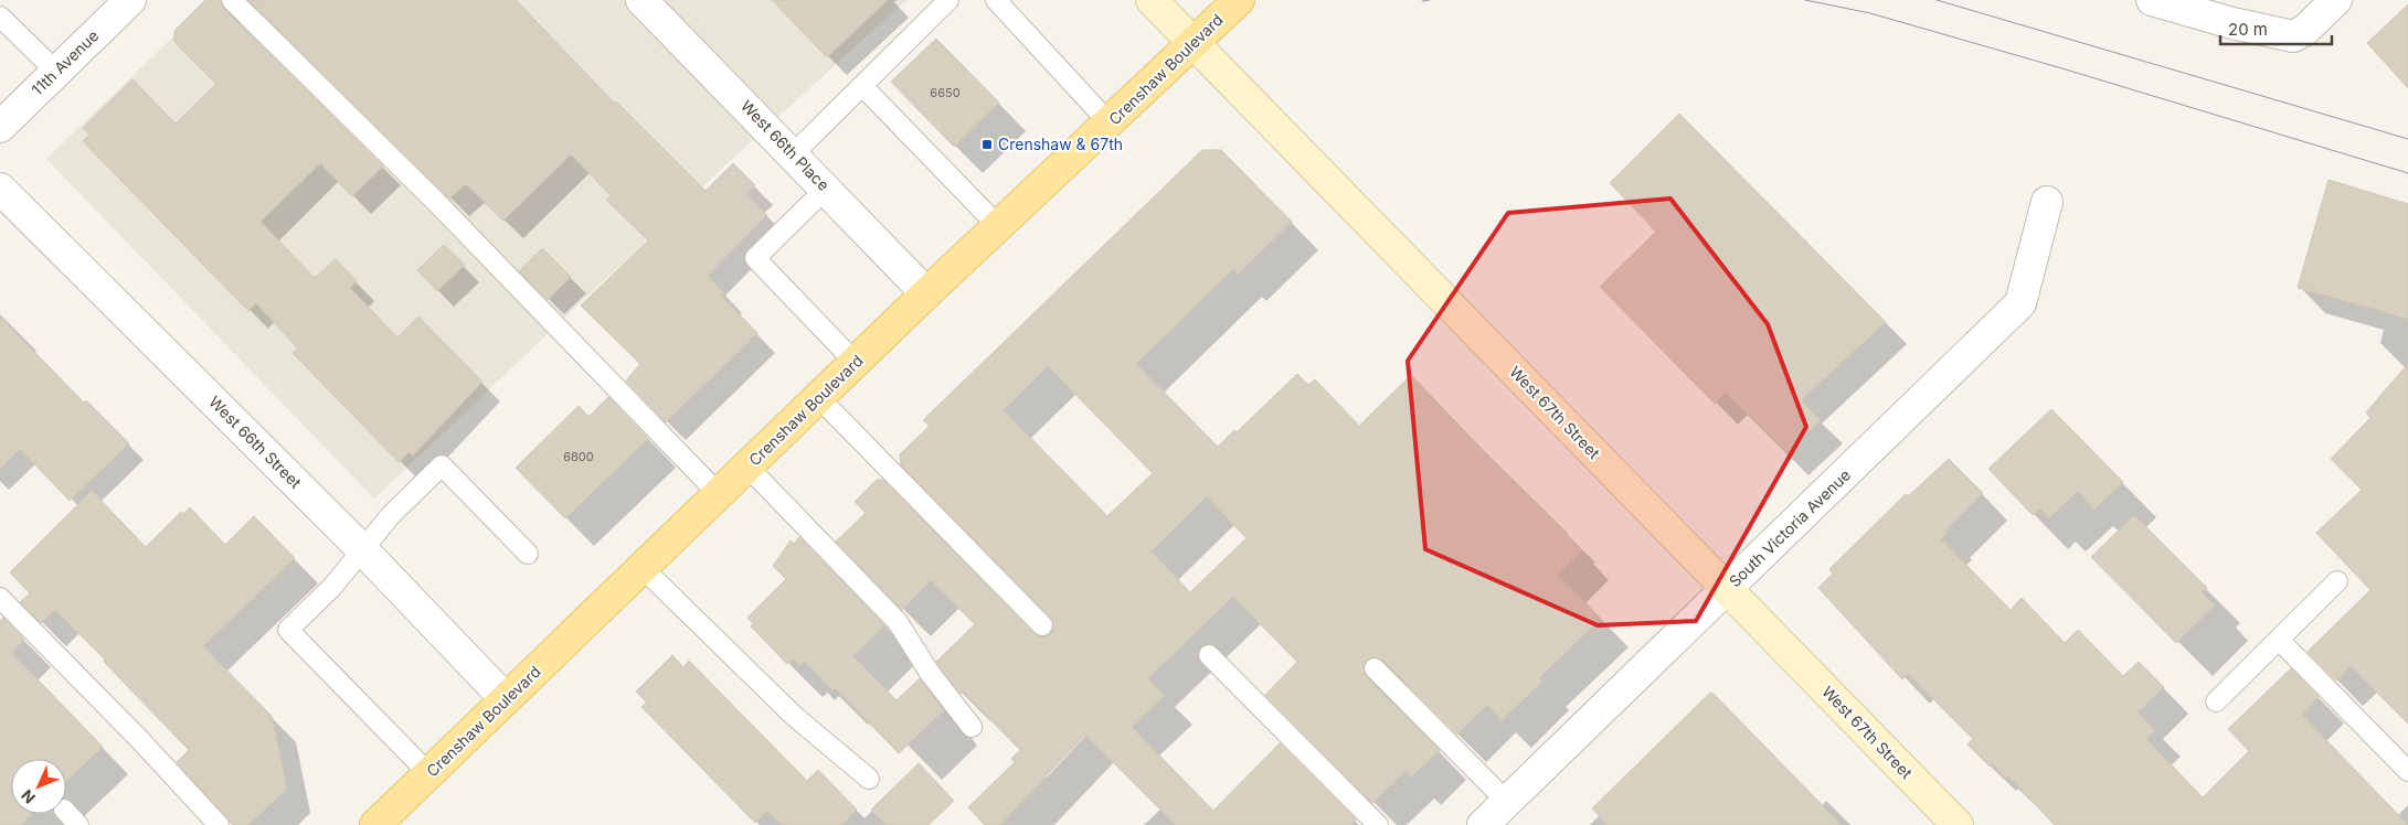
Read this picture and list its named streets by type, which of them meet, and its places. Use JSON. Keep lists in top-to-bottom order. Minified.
{"streets":{"main road":["Crenshaw Boulevard"],"street":["11th Avenue","West 66th Place","West 67th Street","West 66th Street","South Victoria Avenue"]},"crossings":[["Crenshaw Boulevard","West 66th Place"],["Crenshaw Boulevard","West 67th Street"],["Crenshaw Boulevard","West 66th Street"],["West 67th Street","South Victoria Avenue"]],"places":{"transit":["Crenshaw & 67th"]},"house_numbers":["6650","6800"],"scale_bar":"20 m","north":"bottom left"}
